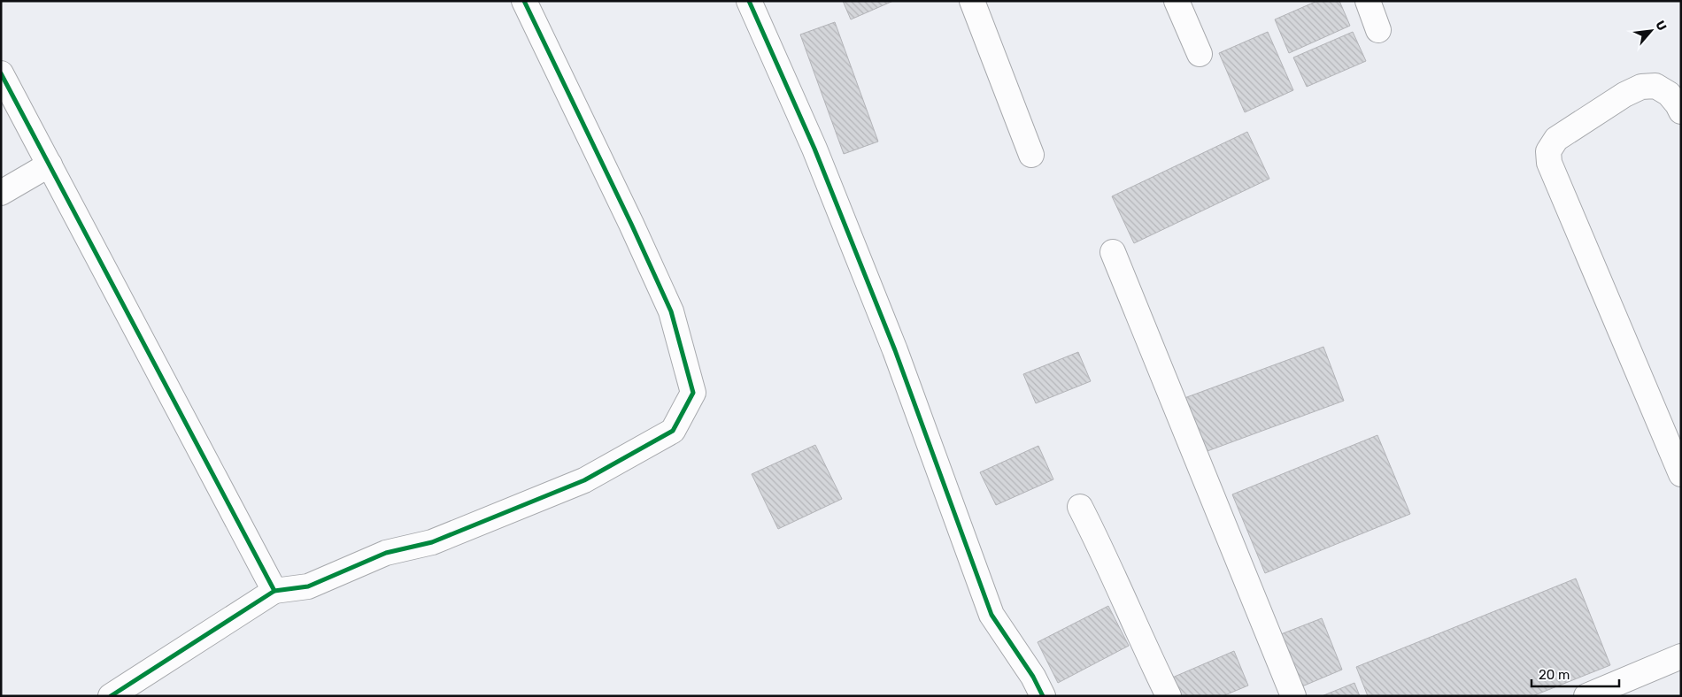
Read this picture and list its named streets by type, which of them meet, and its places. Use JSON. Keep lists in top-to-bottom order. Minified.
{"scale_bar":"20 m","north":"top right"}
